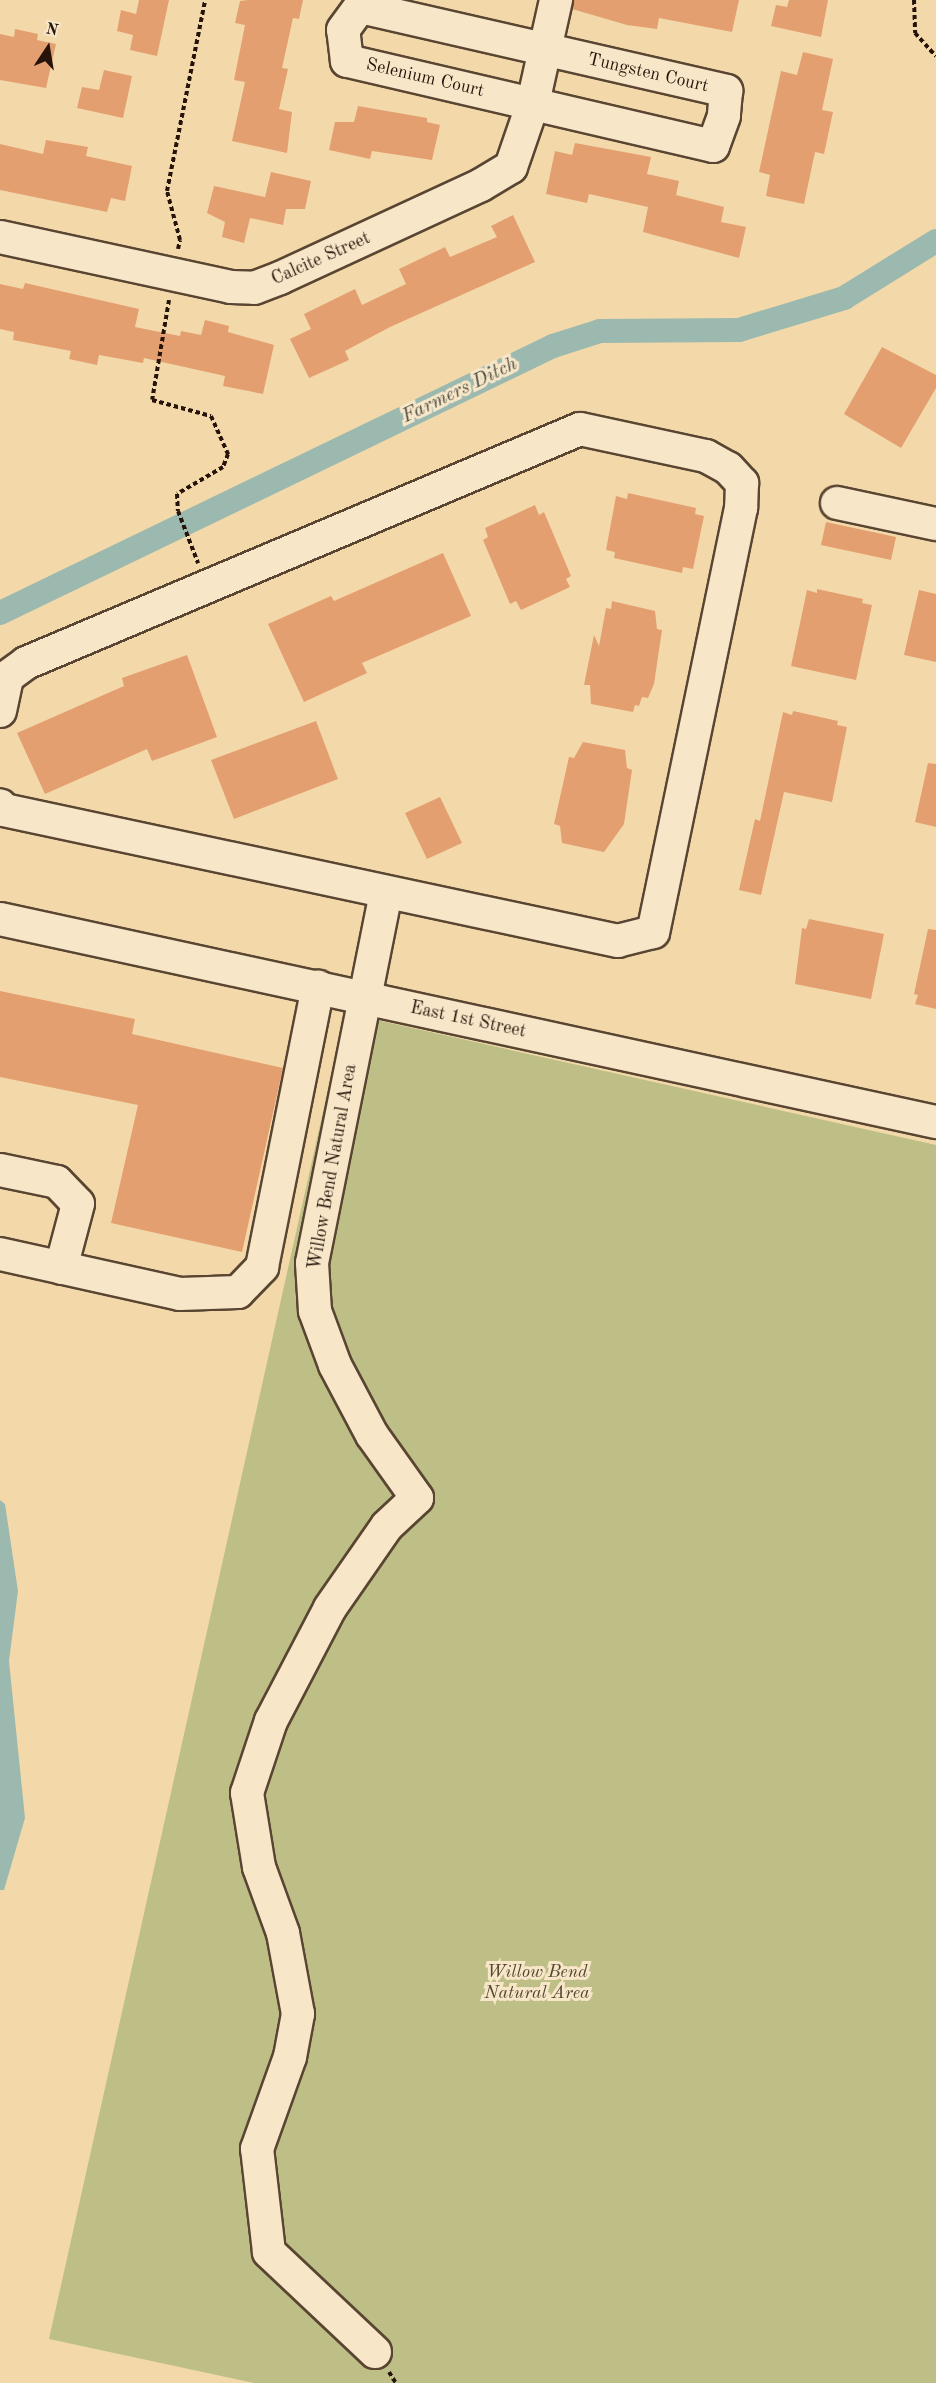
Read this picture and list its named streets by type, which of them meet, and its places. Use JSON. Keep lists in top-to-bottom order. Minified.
{"streets":{"street":["Tungsten Court","Selenium Court","Calcite Street","East 1st Street","Willow Bend Natural Area"]},"crossings":[["Tungsten Court","Selenium Court"],["Tungsten Court","Calcite Street"],["Selenium Court","Calcite Street"],["East 1st Street","Willow Bend Natural Area"]],"water":["Farmers Ditch"],"parks":["Willow Bend Natural Area"],"north":"top"}
